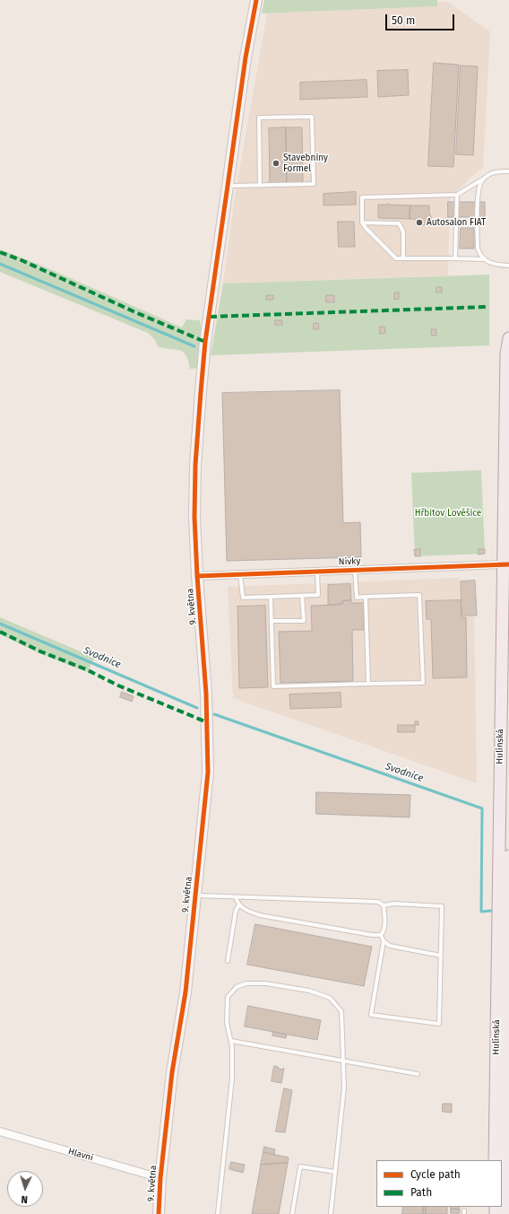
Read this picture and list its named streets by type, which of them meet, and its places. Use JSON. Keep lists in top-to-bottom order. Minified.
{"streets":{"main road":["Hulínská"],"street":["Nivky","9. května","Hlavní"]},"crossings":[["Nivky","9. května"],["Nivky","Hulínská"],["9. května","Hlavní"]],"water":["Svodnice"],"parks":["Hřbitov Lověšice"],"places":["Stavebniny Formel","Autosalon FIAT"],"legend":["Cycle path","Path"],"scale_bar":"50 m","north":"bottom"}
